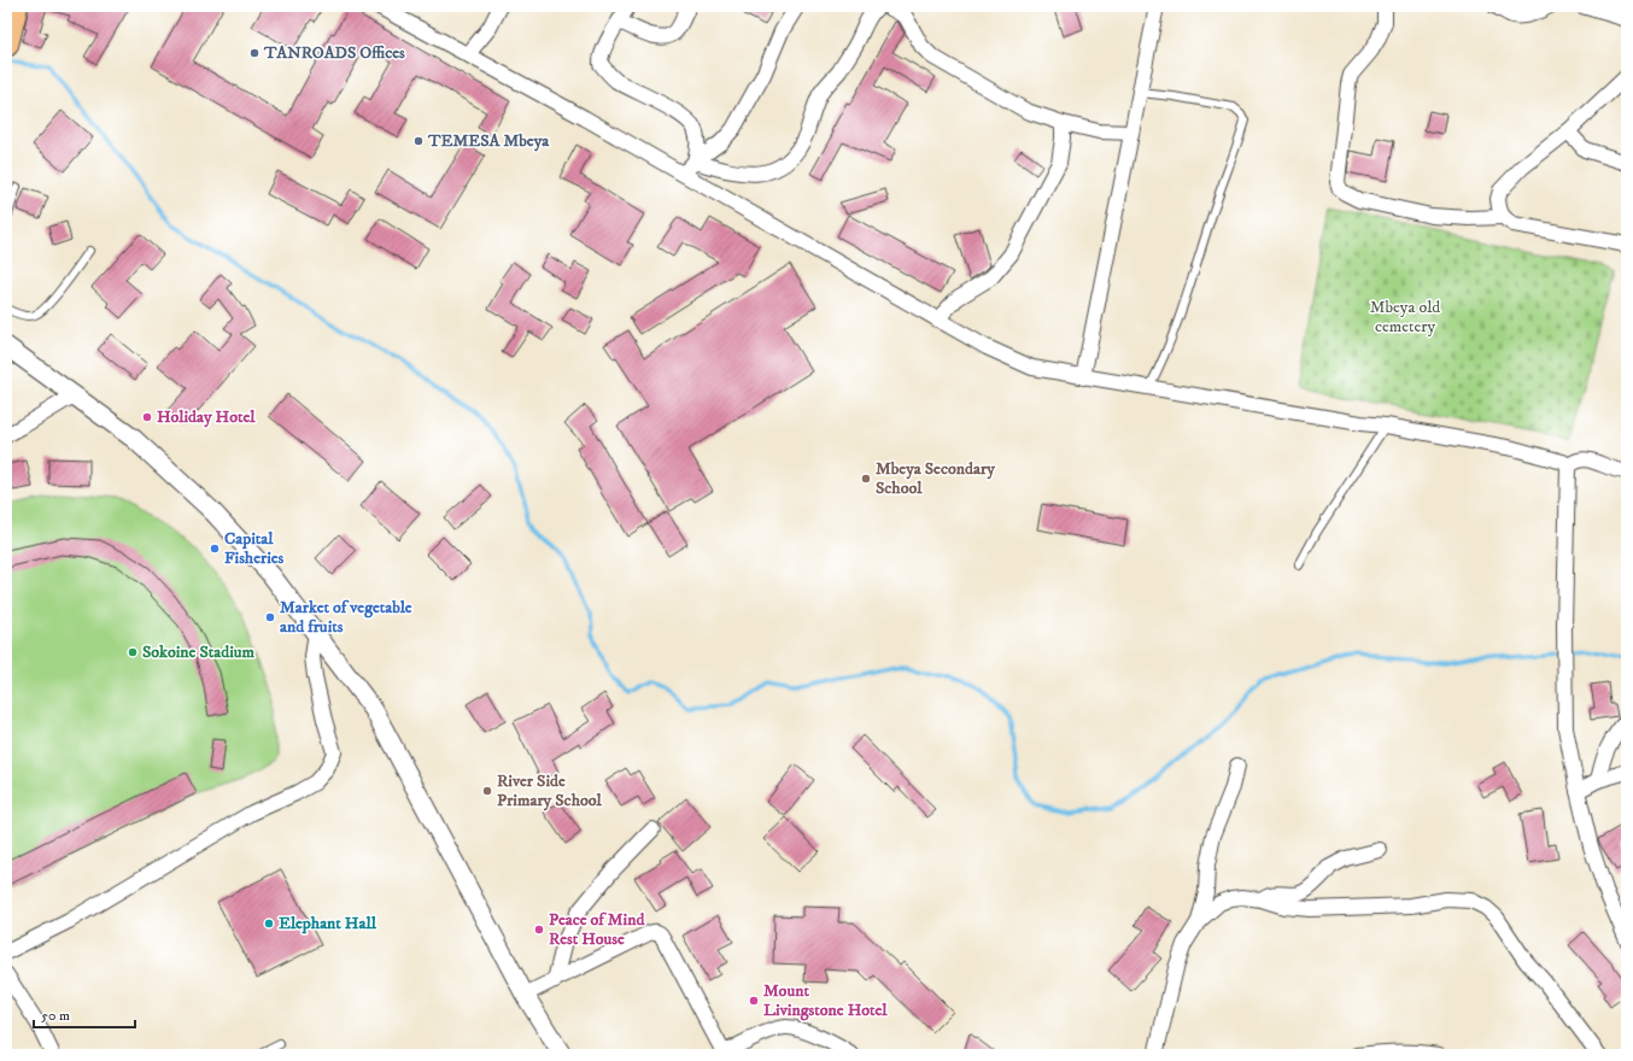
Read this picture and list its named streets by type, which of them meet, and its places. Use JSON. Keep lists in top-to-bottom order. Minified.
{"parks":["Mbeya old cemetery"],"places":["TANROADS Offices","TEMESA Mbeya","Holiday Hotel","Mbeya Secondary School","Capital Fisheries","Market of vegetable and fruits","Sokoine Stadium","River Side Primary School","Elephant Hall","Peace of Mind Rest House","Mount Livingstone Hotel"],"scale_bar":"50 m"}
